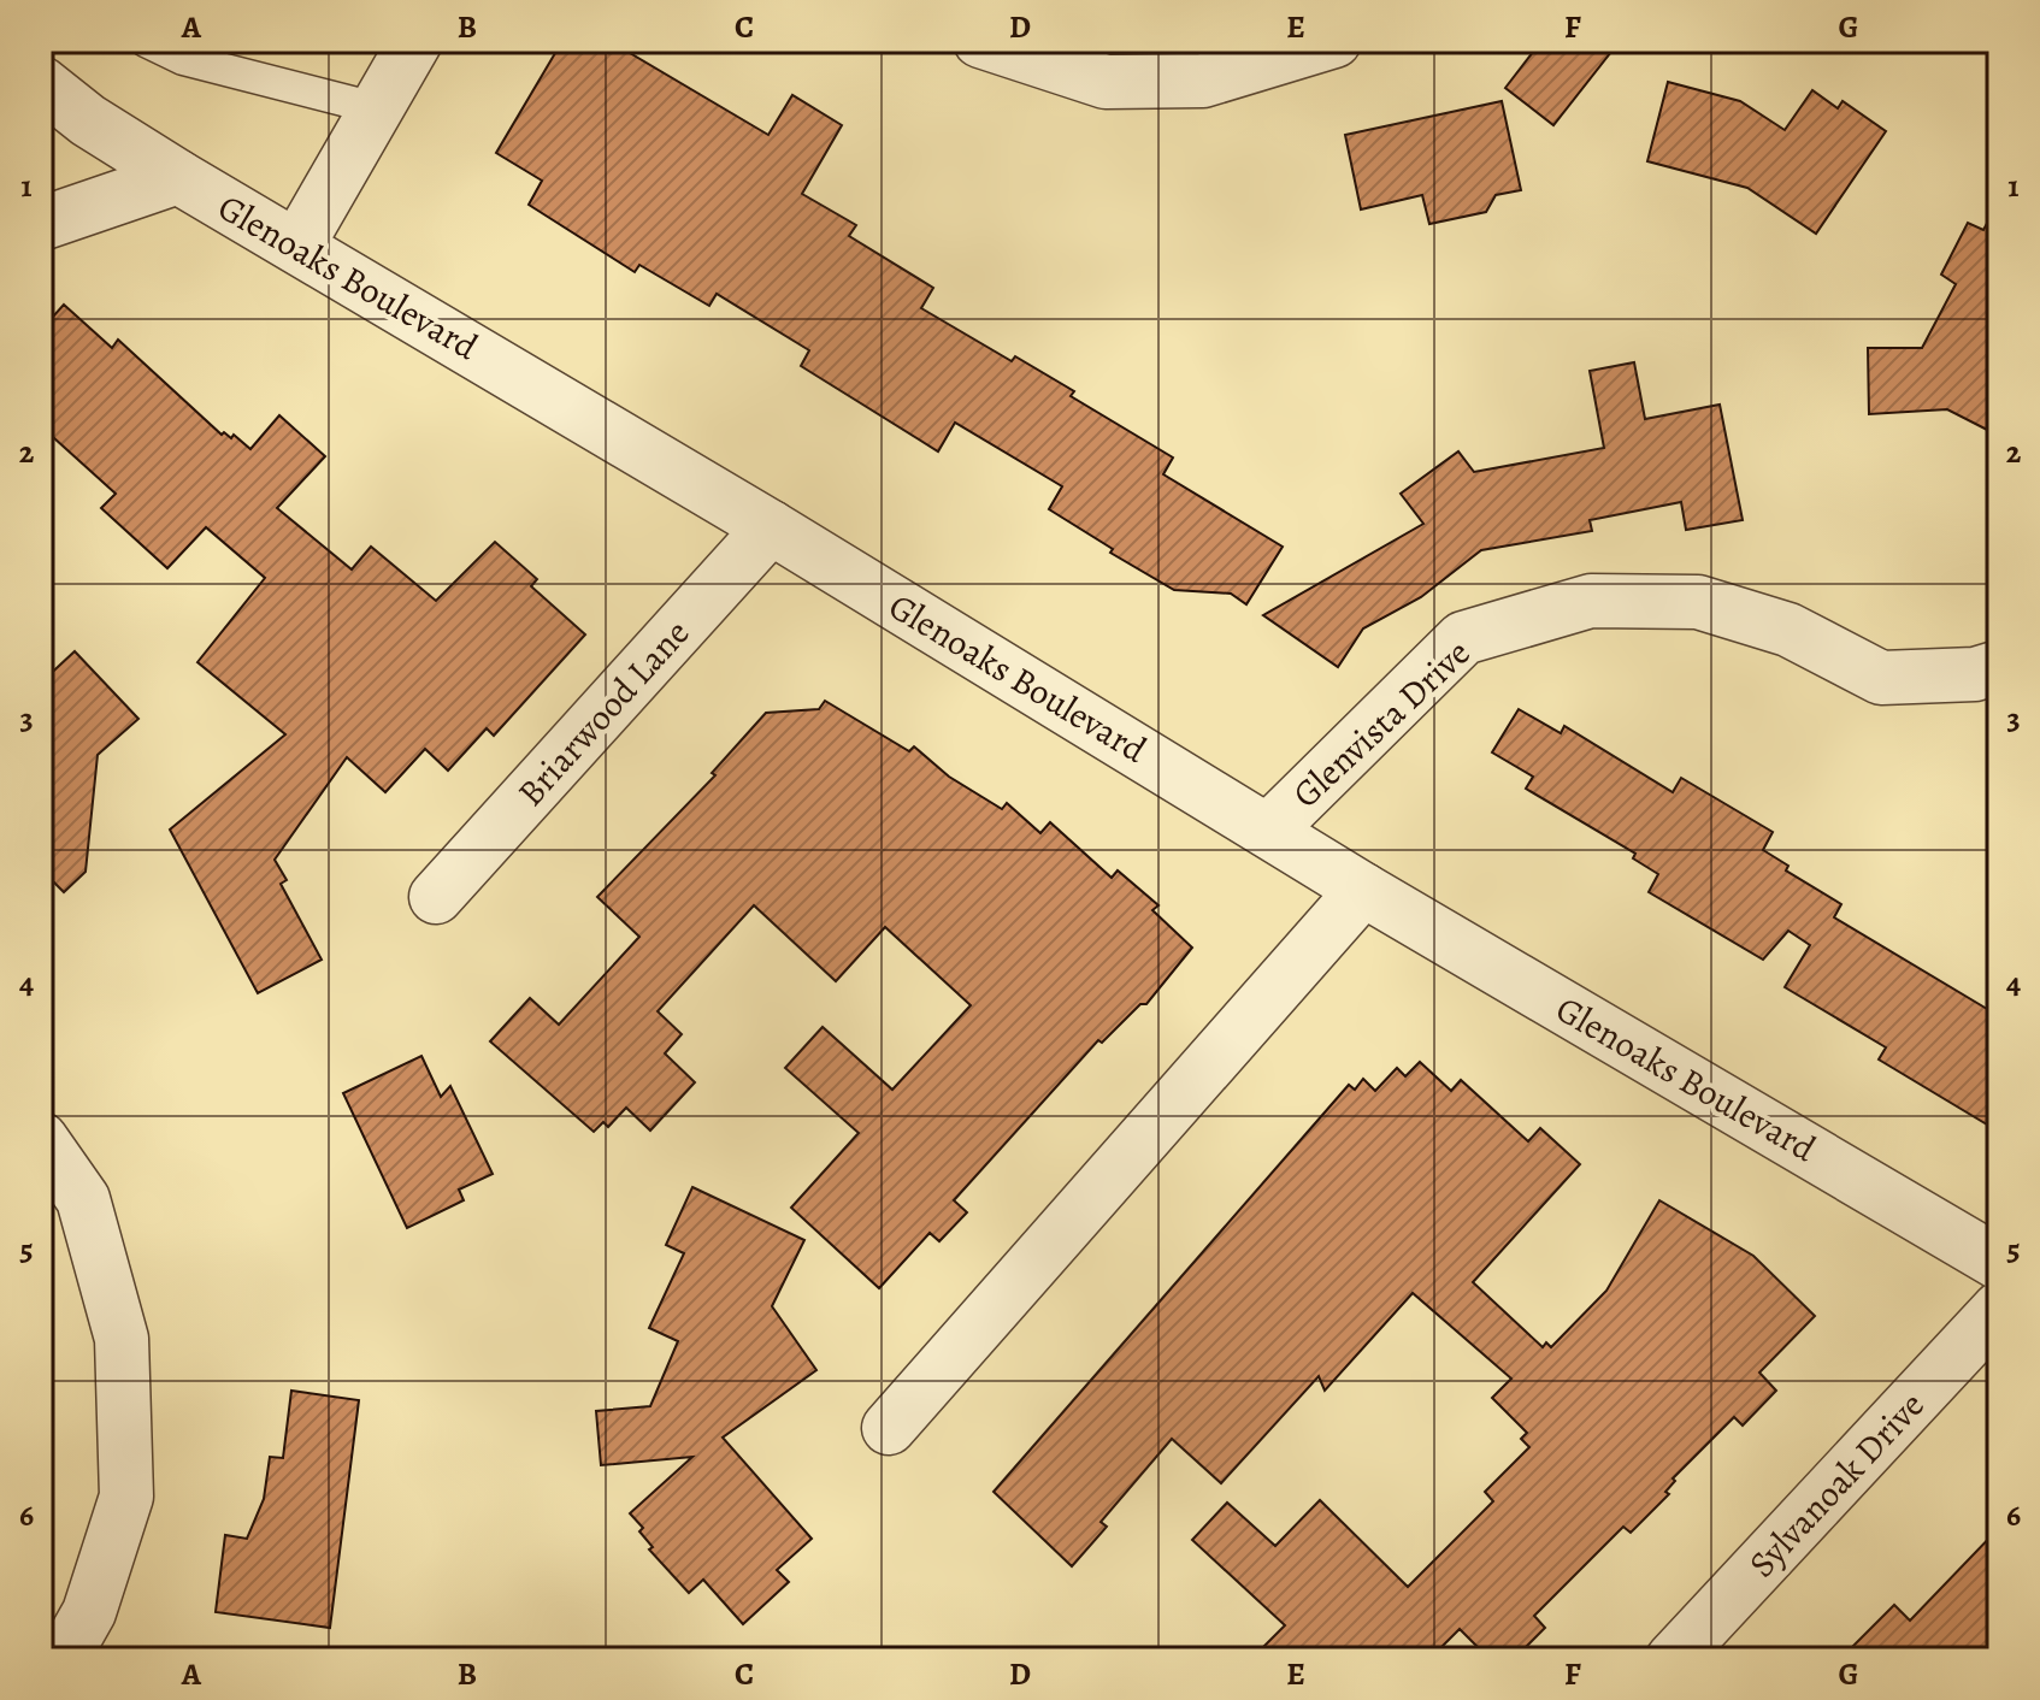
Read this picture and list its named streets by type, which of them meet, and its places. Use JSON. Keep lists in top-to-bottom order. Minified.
{"streets":{"street":["Glenoaks Boulevard","Briarwood Lane","Glenvista Drive","Sylvanoak Drive"]},"crossings":[["Glenoaks Boulevard","Briarwood Lane"],["Glenoaks Boulevard","Glenvista Drive"]],"grid":{"columns":["A","B","C","D","E","F","G"],"rows":["1","2","3","4","5","6"]}}
